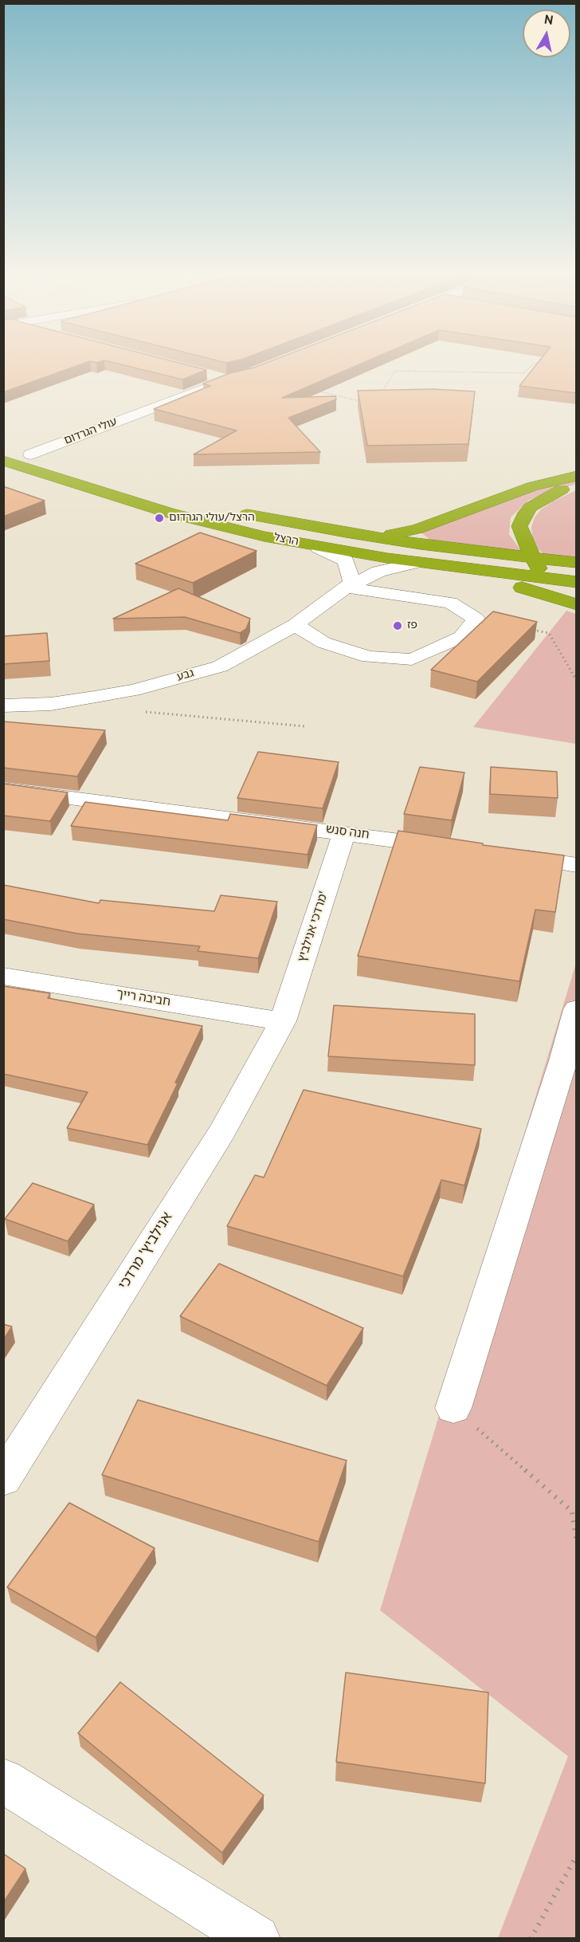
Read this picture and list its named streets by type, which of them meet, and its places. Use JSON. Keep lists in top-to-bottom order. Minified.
{"streets":{"highway":["הרצל"],"street":["עולי הגרדום","גבע","חנה סנש","מרדכי אנילביץ'","חביבה רייך","אנילביץ' מרדכי"]},"crossings":[["הרצל","גבע"],["חנה סנש","מרדכי אנילביץ'"],["מרדכי אנילביץ'","חביבה רייך"],["מרדכי אנילביץ'","אנילביץ' מרדכי"],["חביבה רייך","אנילביץ' מרדכי"]],"places":["הרצל/עולי הגרדום","פז"],"north":"top"}
